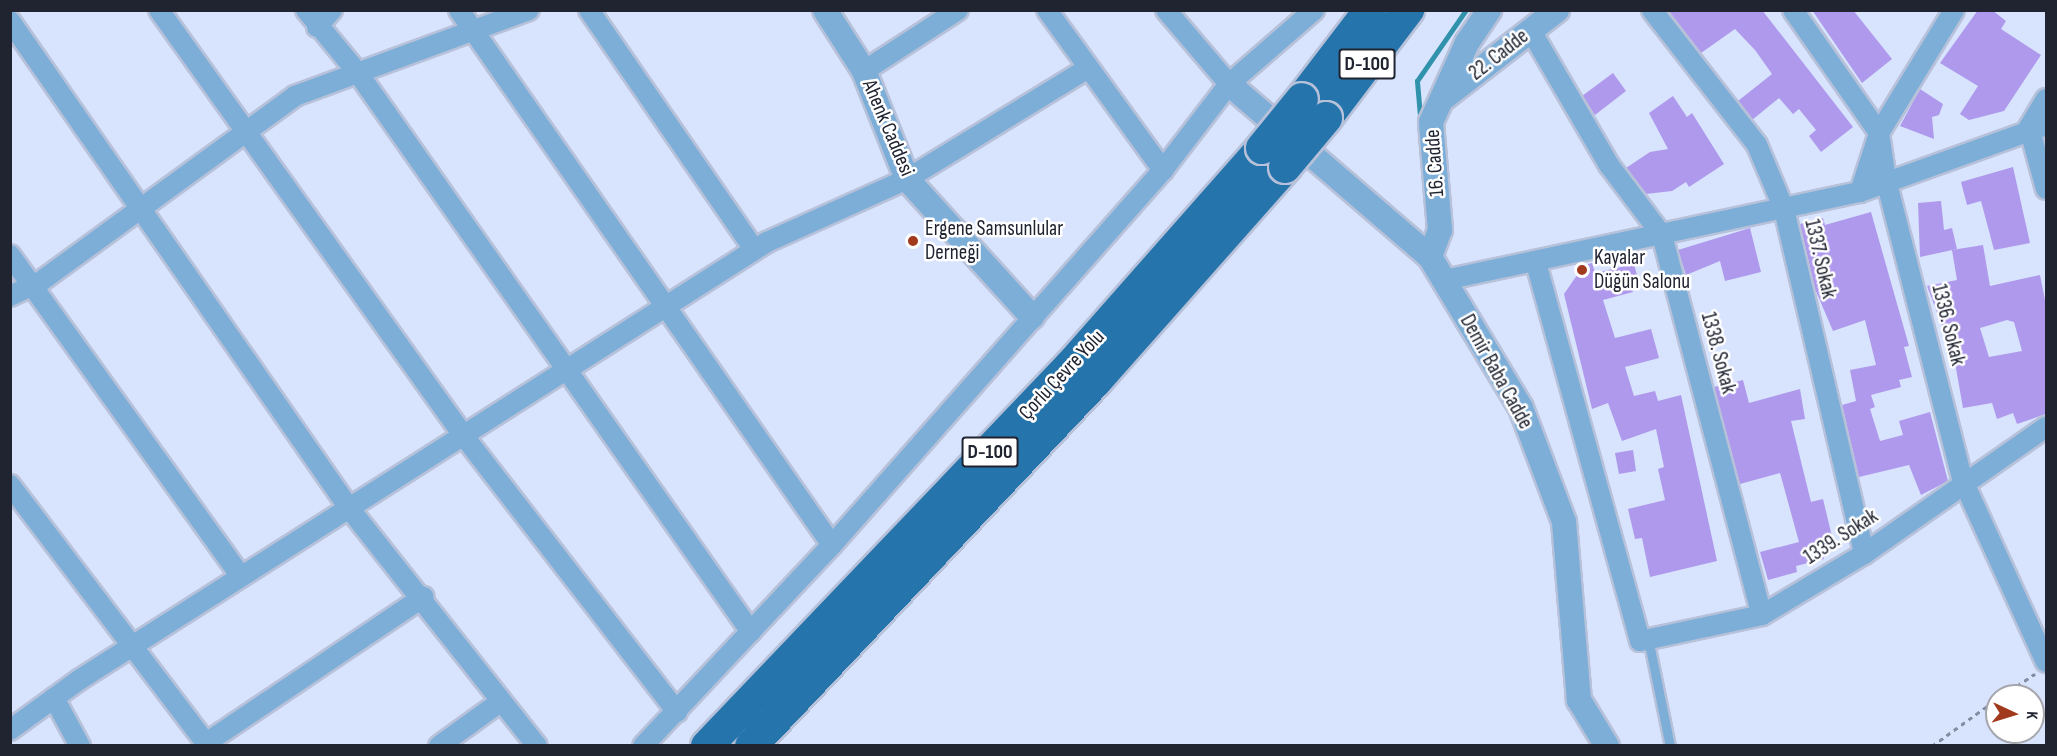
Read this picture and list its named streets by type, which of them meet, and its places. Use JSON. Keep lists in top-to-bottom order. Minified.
{"streets":{"highway":["D-100","Çorlu Çevre Yolu"],"street":["22. Cadde","Ahenk Caddesi","16. Cadde","1337. Sokak","1336. Sokak","1338. Sokak","Demir Baba Cadde","1339. Sokak"]},"crossings":[["22. Cadde","16. Cadde"],["22. Cadde","1338. Sokak"],["16. Cadde","Demir Baba Cadde"],["1337. Sokak","1339. Sokak"],["1336. Sokak","1339. Sokak"],["1338. Sokak","1339. Sokak"]],"places":["Ergene Samsunlular Derneği","Kayalar Düğün Salonu"],"north":"right"}
